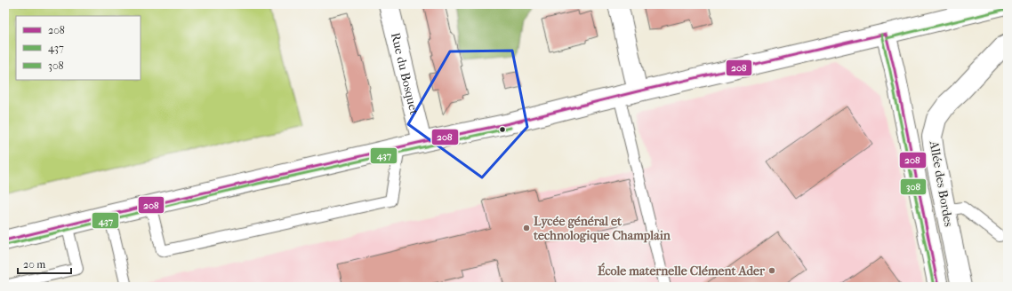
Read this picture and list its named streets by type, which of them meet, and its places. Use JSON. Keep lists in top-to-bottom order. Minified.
{"streets":{"street":["Rue du Bosquet","Allée des Bordes"]},"places":["Lycée général et technologique Champlain","École maternelle Clément Ader"],"lines":["transit line 308","transit line 208","transit line 437"],"legend":["208","437","308"],"scale_bar":"20 m"}
